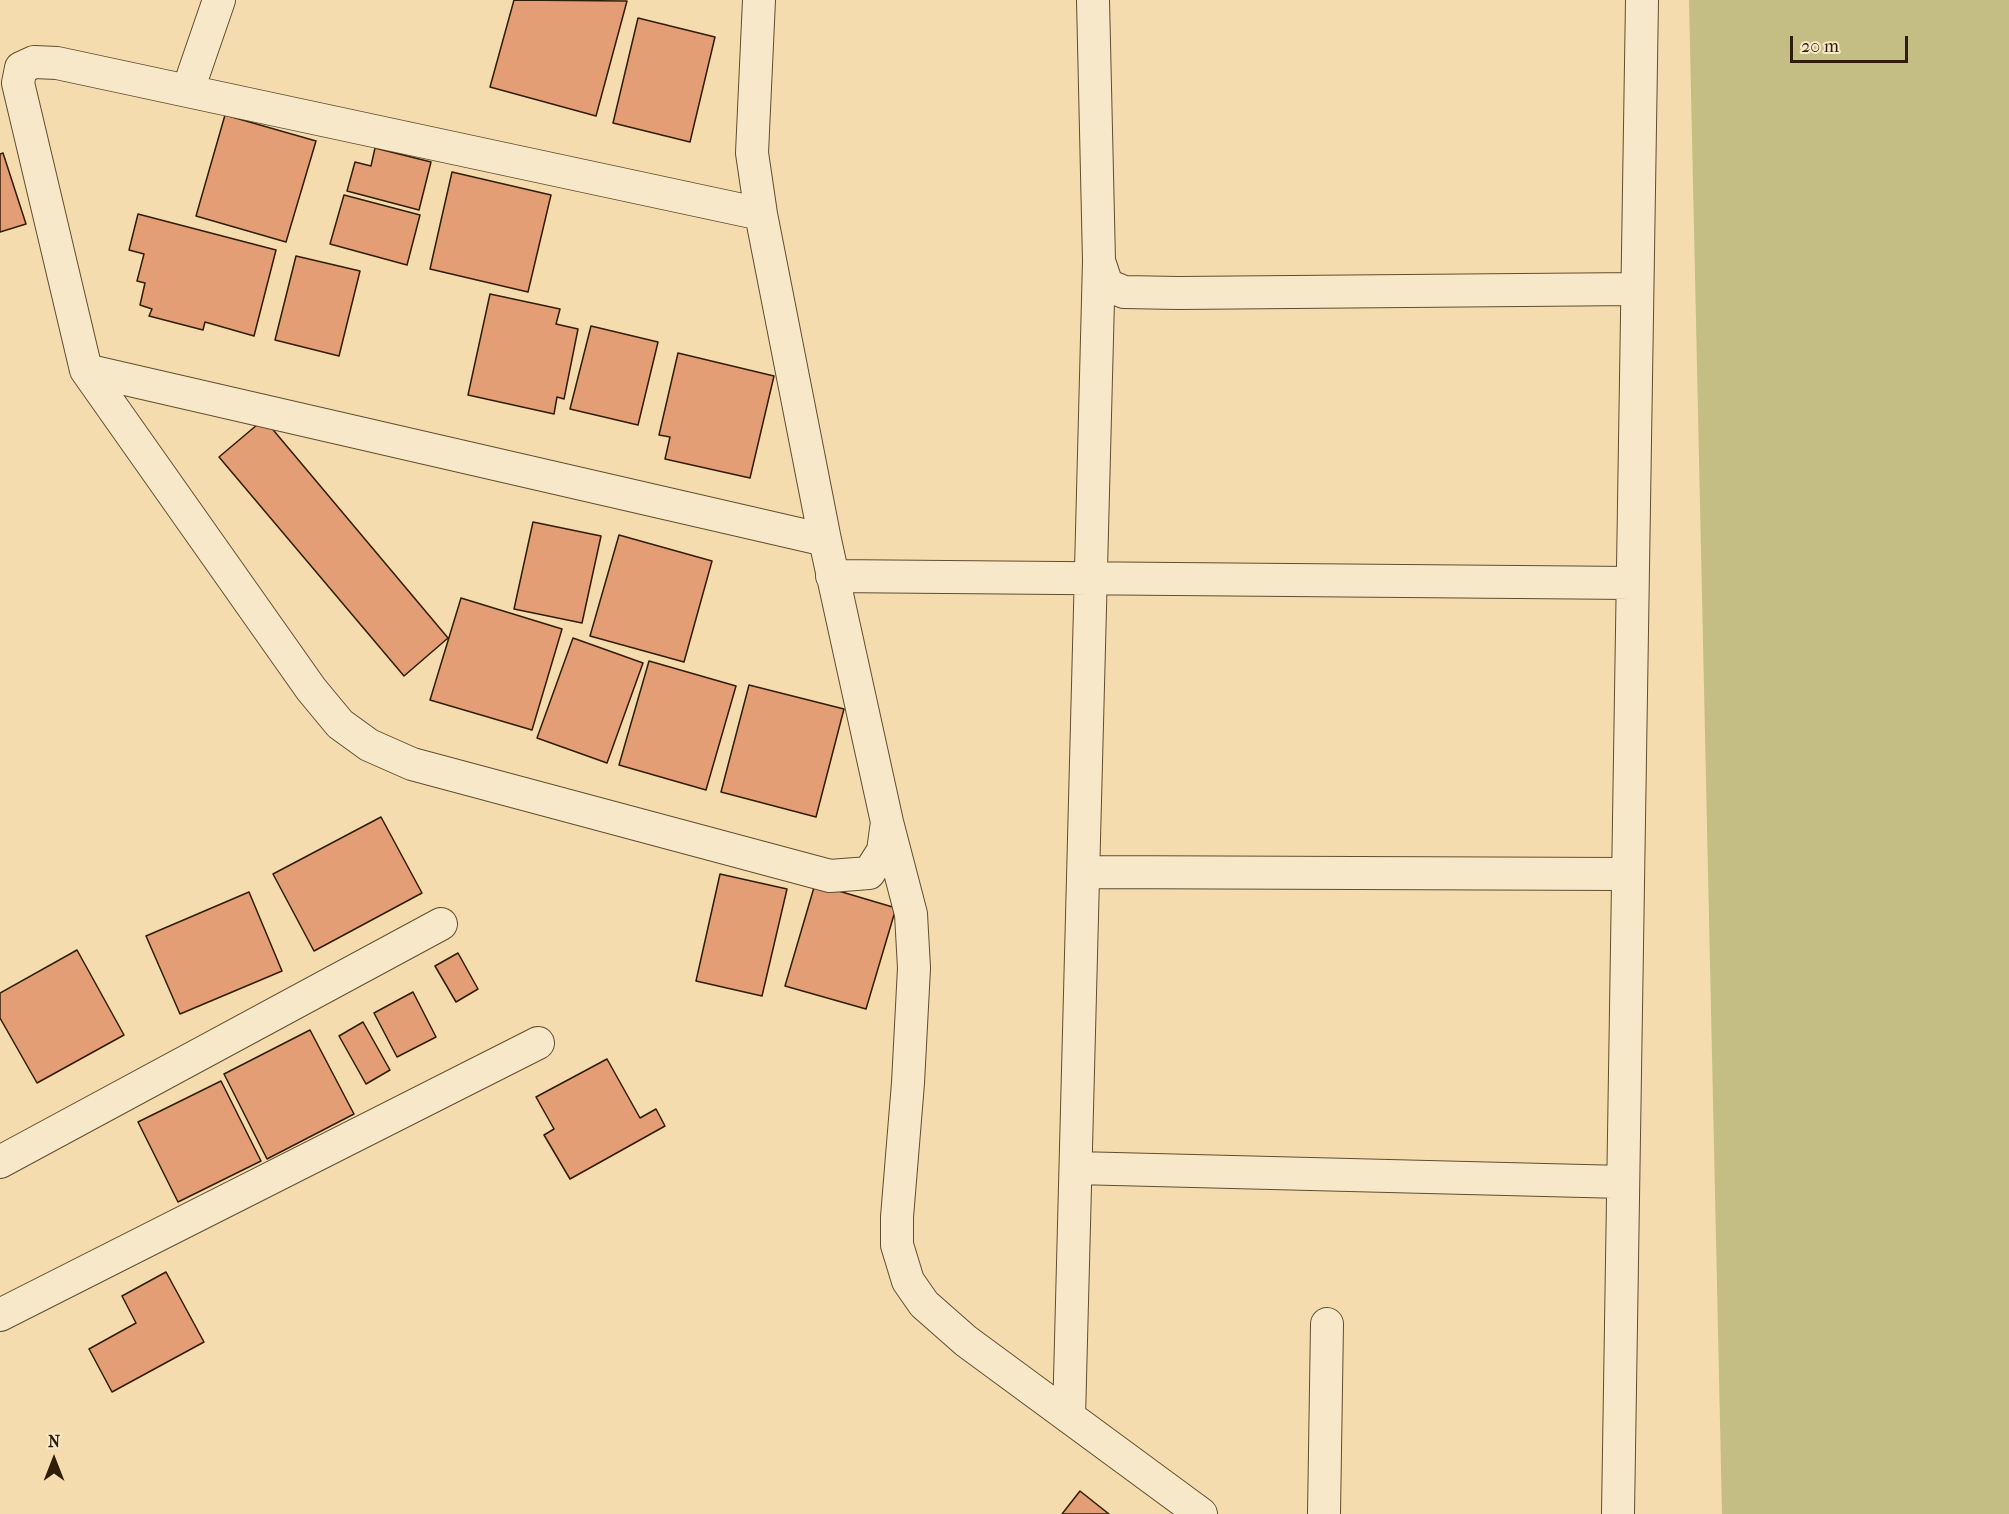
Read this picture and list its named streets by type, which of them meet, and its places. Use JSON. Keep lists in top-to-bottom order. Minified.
{"scale_bar":"20 m","north":"top"}
